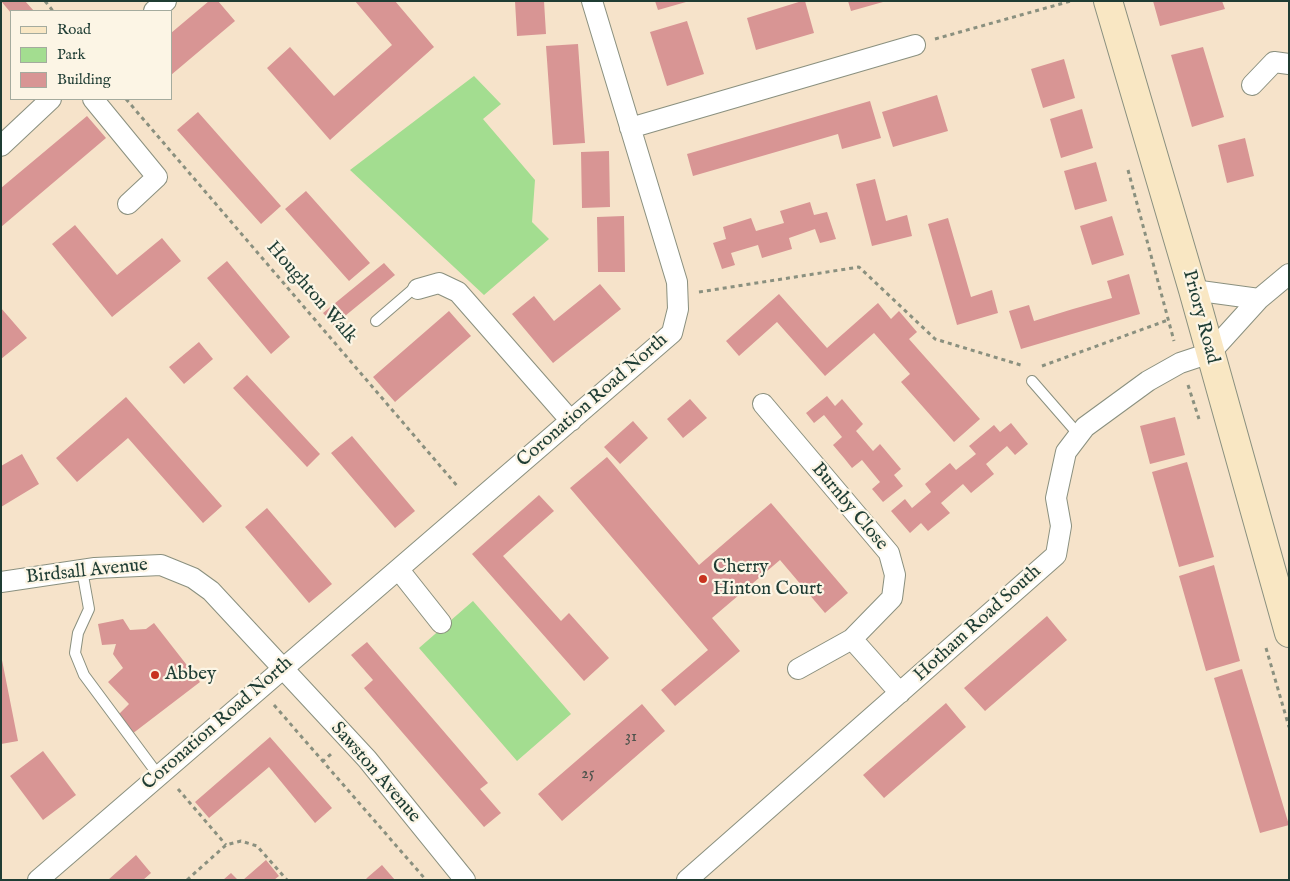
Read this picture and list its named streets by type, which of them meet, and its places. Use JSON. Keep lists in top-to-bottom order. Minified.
{"streets":{"street":["Priory Road","Coronation Road North","Burnby Close","Birdsall Avenue","Hotham Road South","Sawston Avenue"],"path":["Houghton Walk"]},"crossings":[["Houghton Walk","Coronation Road North"],["Priory Road","Hotham Road South"],["Coronation Road North","Birdsall Avenue"],["Coronation Road North","Sawston Avenue"],["Birdsall Avenue","Sawston Avenue"]],"places":["Cherry Hinton Court","Abbey"],"house_numbers":["31","25"],"legend":["Road","Park","Building"]}
